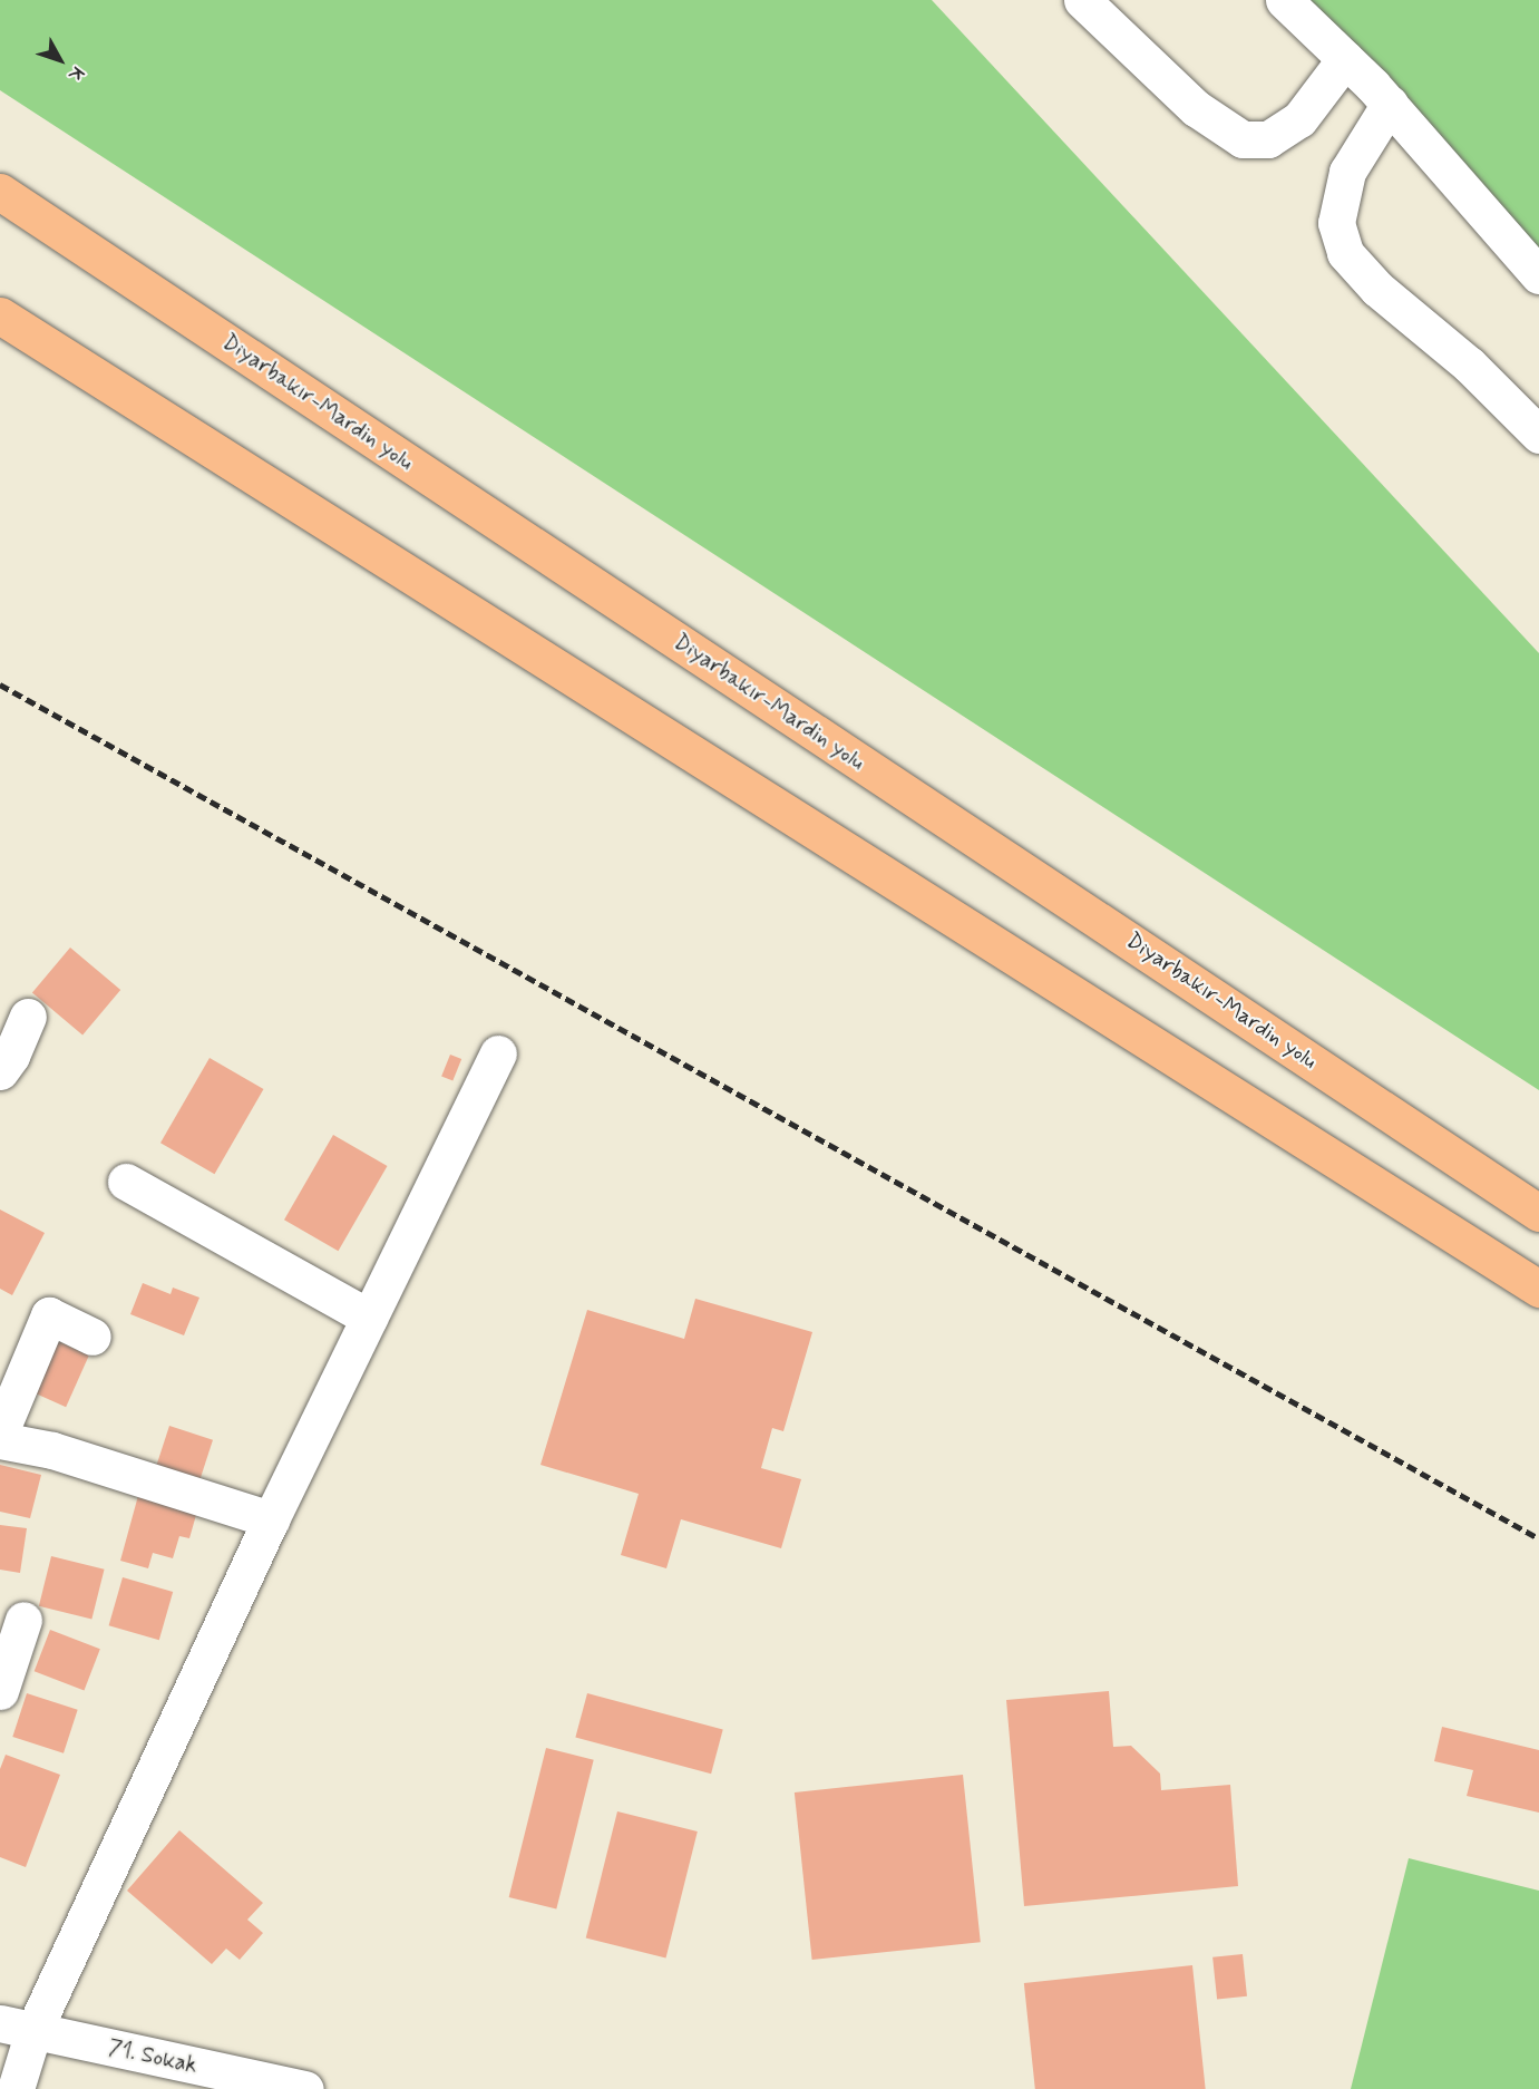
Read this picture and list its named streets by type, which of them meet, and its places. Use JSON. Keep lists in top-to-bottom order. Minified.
{"streets":{"highway":["Diyarbakır-Mardin yolu"],"street":["71. Sokak"]},"north":"bottom right"}
